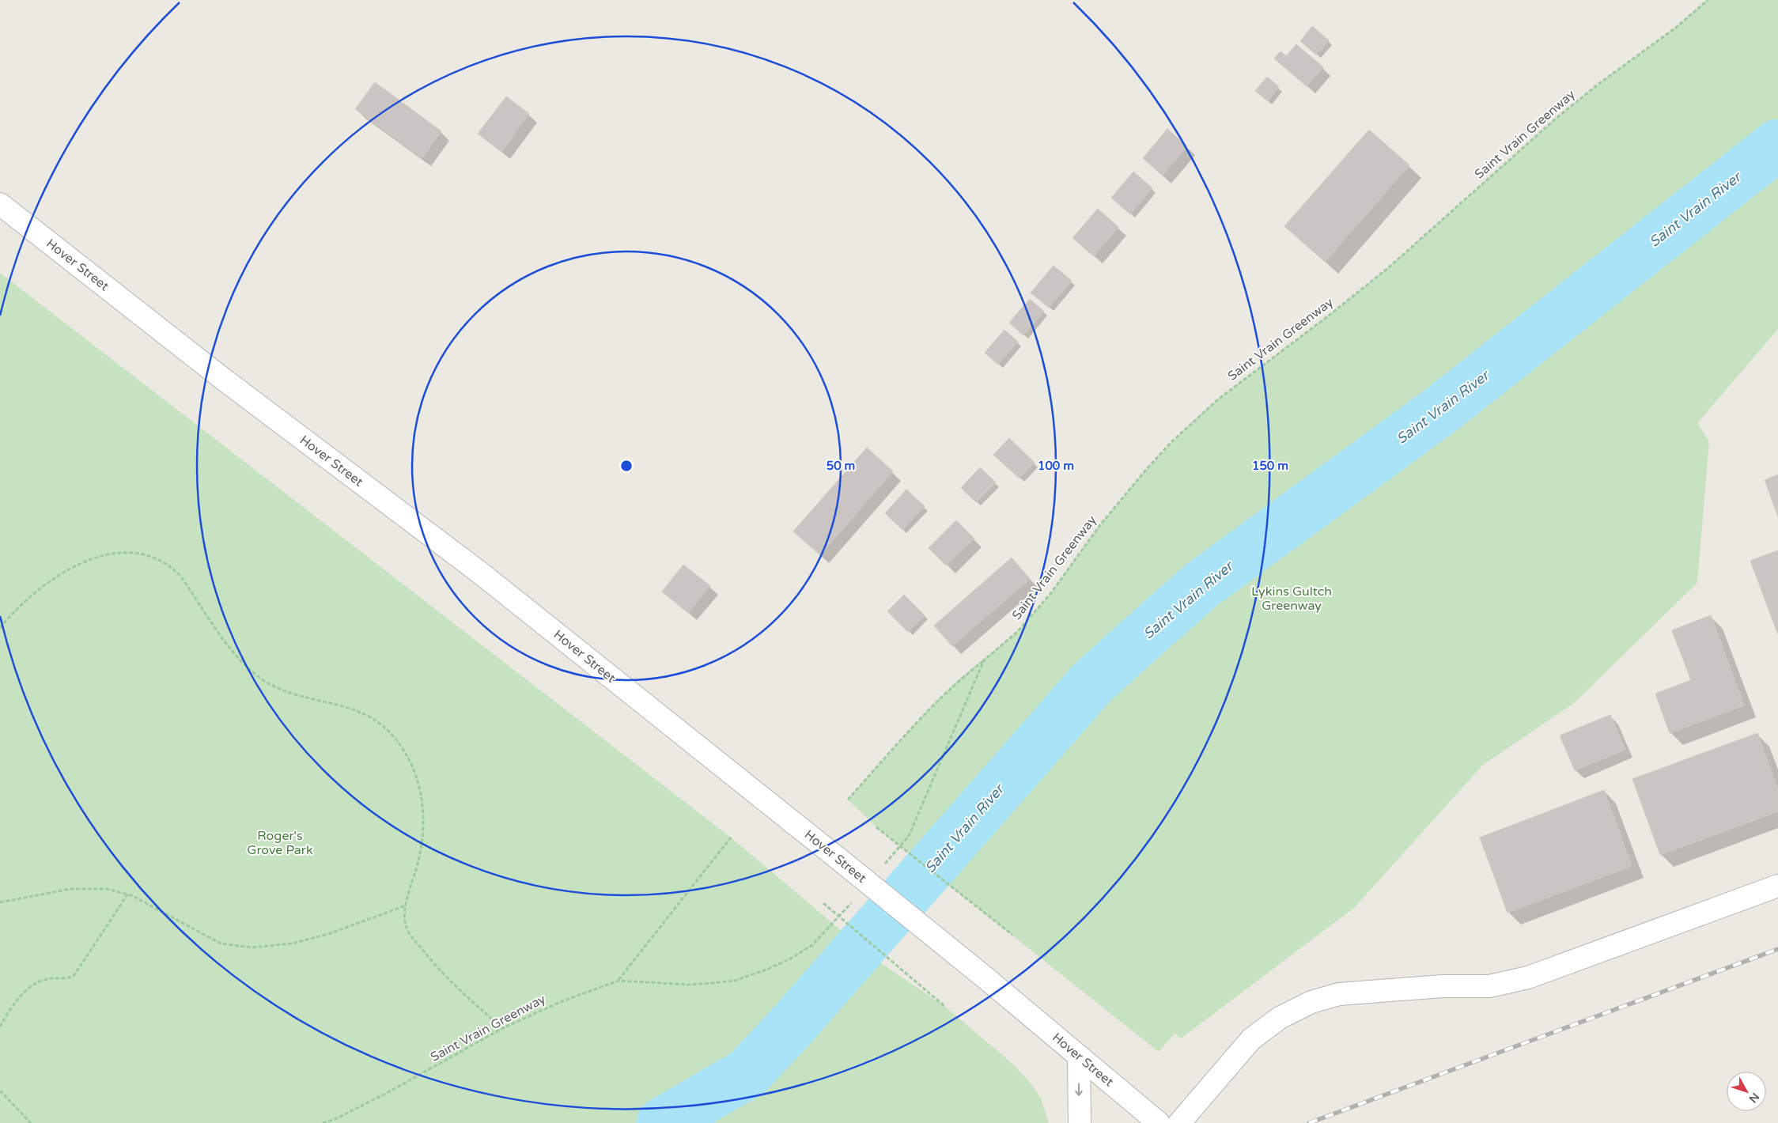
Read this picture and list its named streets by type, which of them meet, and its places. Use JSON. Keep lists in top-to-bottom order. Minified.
{"streets":{"main road":["Hover Street"],"path":["Saint Vrain Greenway"]},"water":["Saint Vrain River"],"parks":["Lykins Gultch Greenway","Roger's Grove Park"],"north":"bottom right","rings":["50 m","100 m","150 m"]}
